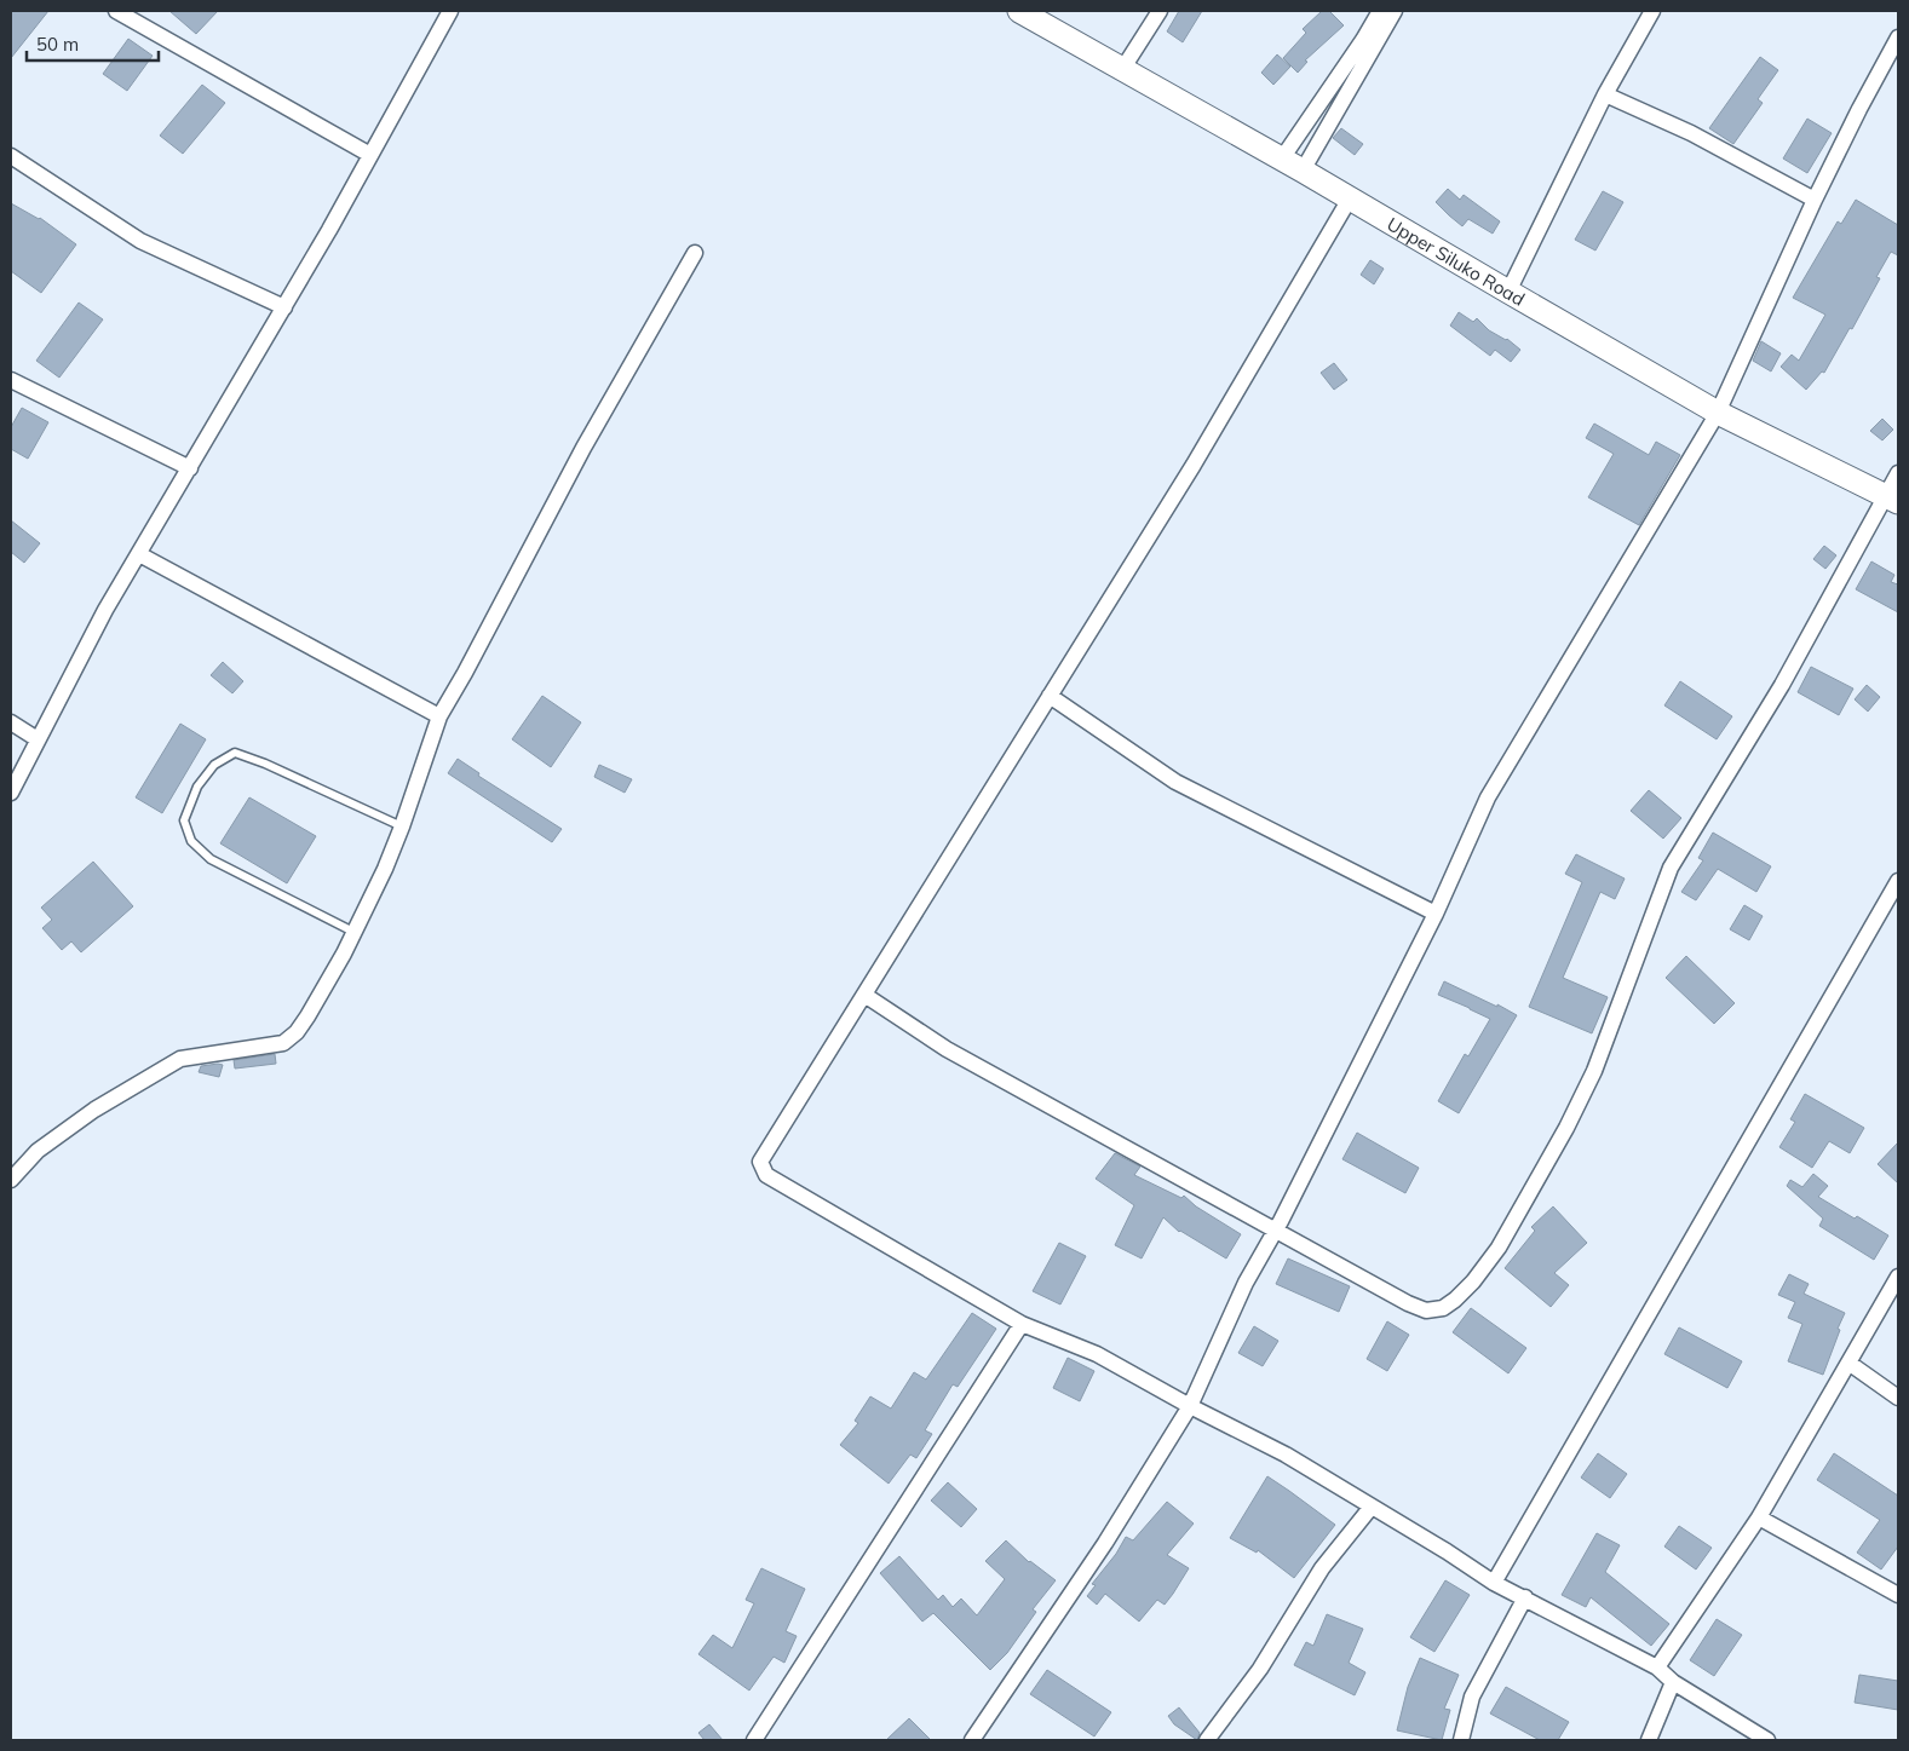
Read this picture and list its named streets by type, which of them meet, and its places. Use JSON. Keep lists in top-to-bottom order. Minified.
{"streets":{"main road":["Upper Siluko Road"]},"scale_bar":"50 m"}
